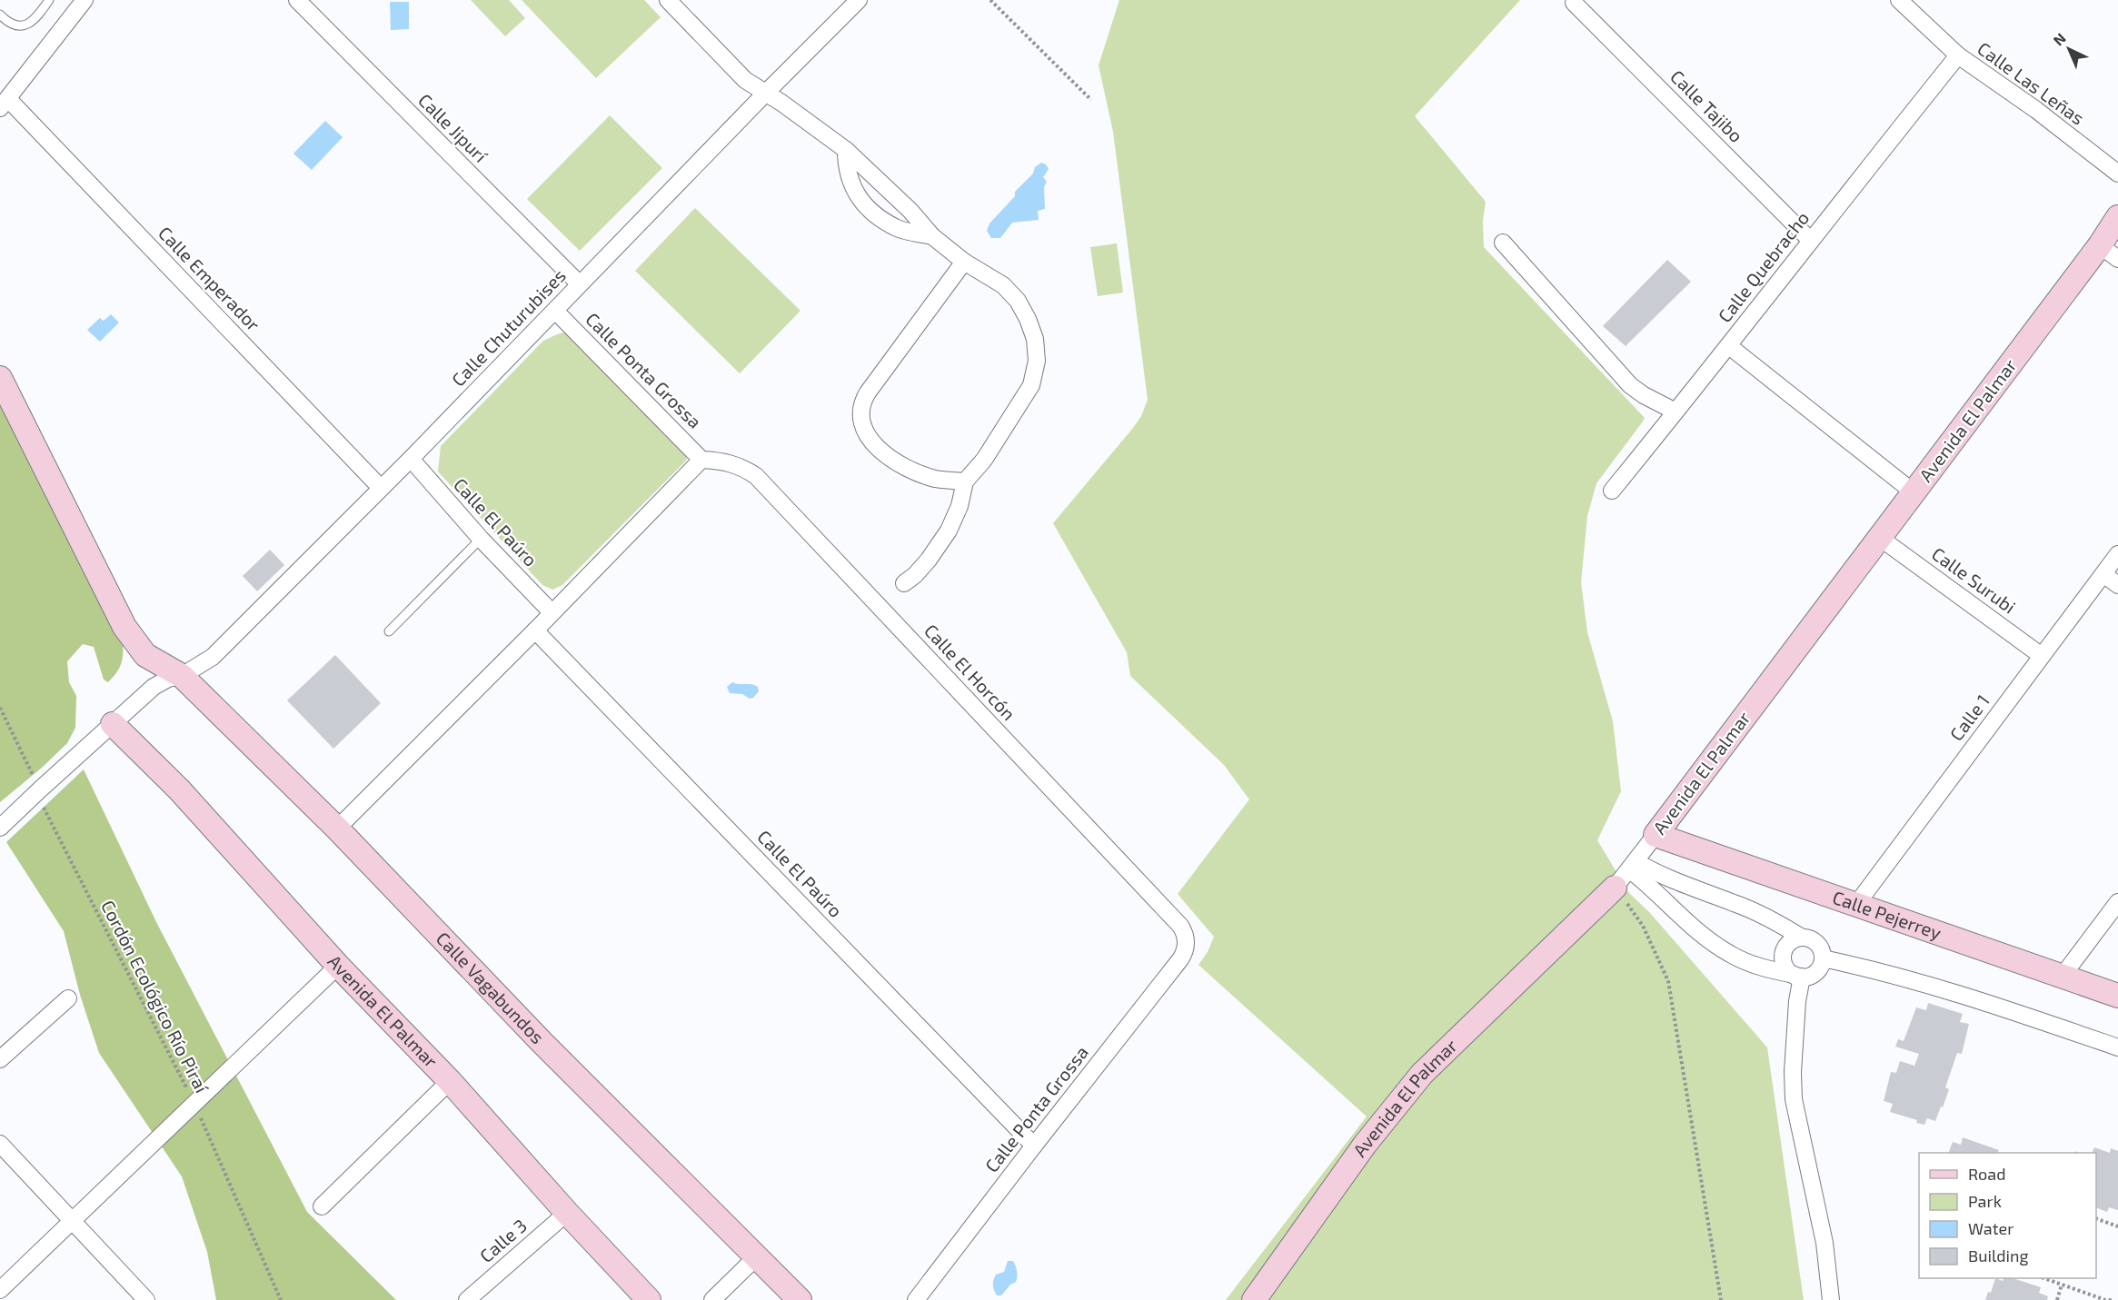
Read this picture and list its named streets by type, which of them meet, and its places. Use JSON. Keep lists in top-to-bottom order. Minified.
{"streets":{"street":["Calle Las Leñas","Calle Tajibo","Calle Jipurí","Calle Quebracho","Calle Emperador","Calle Chuturubises","Calle Ponta Grossa","Avenida El Palmar","Calle El Paúro","Calle Surubi","Calle El Horcón","Calle 1","Calle Pejerrey","Calle Vagabundos","Calle 3"],"path":["Cordón Ecológico Río Piraí"]},"crossings":[["Calle Las Leñas","Calle Quebracho"],["Calle Tajibo","Calle Quebracho"],["Calle Jipurí","Calle Chuturubises"],["Calle Quebracho","Avenida El Palmar"],["Calle Emperador","Calle Chuturubises"],["Calle Chuturubises","Calle Ponta Grossa"],["Calle Chuturubises","Avenida El Palmar"],["Calle Chuturubises","Calle El Paúro"],["Calle Chuturubises","Calle Vagabundos"],["Calle Chuturubises","Cordón Ecológico Río Piraí"],["Calle Ponta Grossa","Calle El Paúro"],["Calle Ponta Grossa","Calle El Horcón"],["Avenida El Palmar","Calle Surubi"],["Avenida El Palmar","Calle Pejerrey"],["Avenida El Palmar","Calle 3"],["Calle Surubi","Calle 1"],["Calle 1","Calle Pejerrey"]],"legend":["Road","Park","Water","Building"],"north":"top left"}
